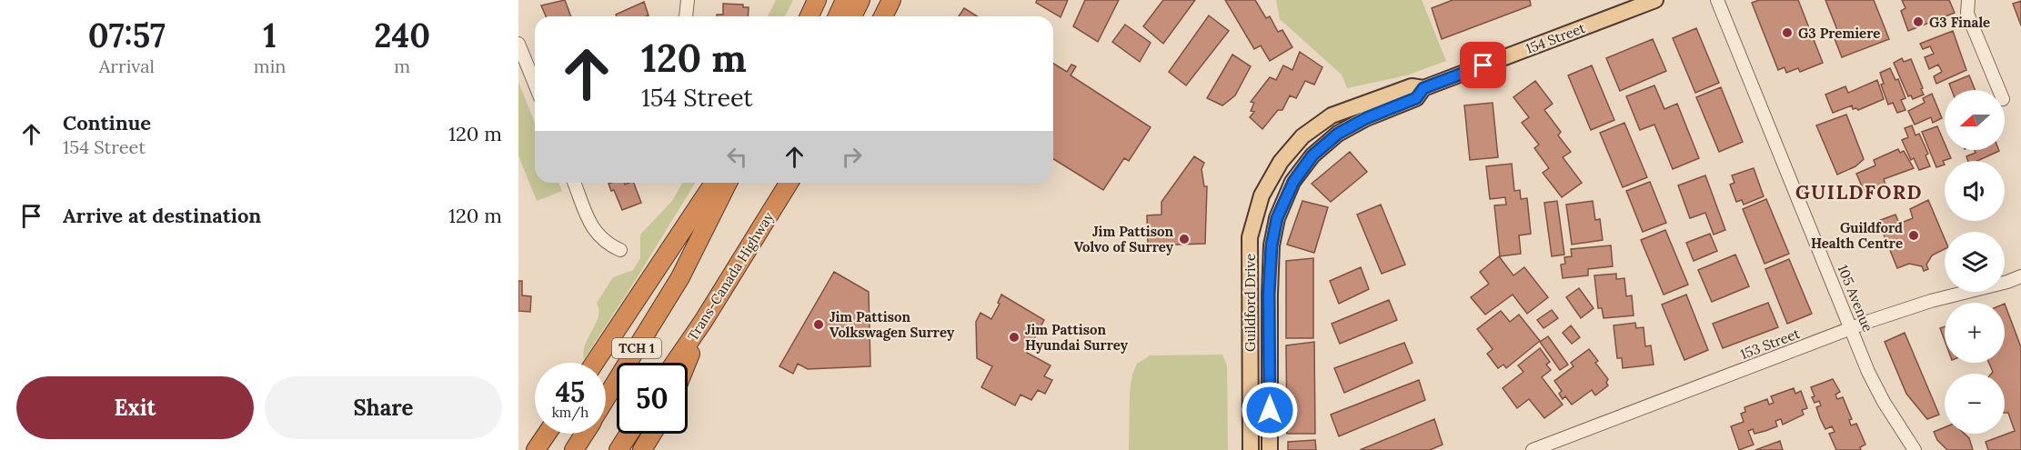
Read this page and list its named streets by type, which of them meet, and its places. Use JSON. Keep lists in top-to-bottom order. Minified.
{"streets":{"highway":["Trans-Canada Highway","TCH 1"],"main road":["154 Street","Guildford Drive"],"street":["105 Avenue","153 Street"]},"crossings":[["154 Street","Guildford Drive"],["105 Avenue","153 Street"]],"districts":["GUILDFORD"],"places":["G3 Finale","G3 Premiere","Guildford Health Centre","Jim Pattison Volvo of Surrey","Jim Pattison Volkswagen Surrey","Jim Pattison Hyundai Surrey"],"north":"left","page":{"eta":["07:57","Arrival","1","min","240","m"],"turn":["120 m","154 Street"],"map_buttons":["+","−"],"list":[{"name":"Continue","note":"154 Street","value":"120 m"},{"name":"Arrive at destination","value":"120 m"}],"speed":"45 km/h","limit":"50","buttons":["Exit","Share"]}}
